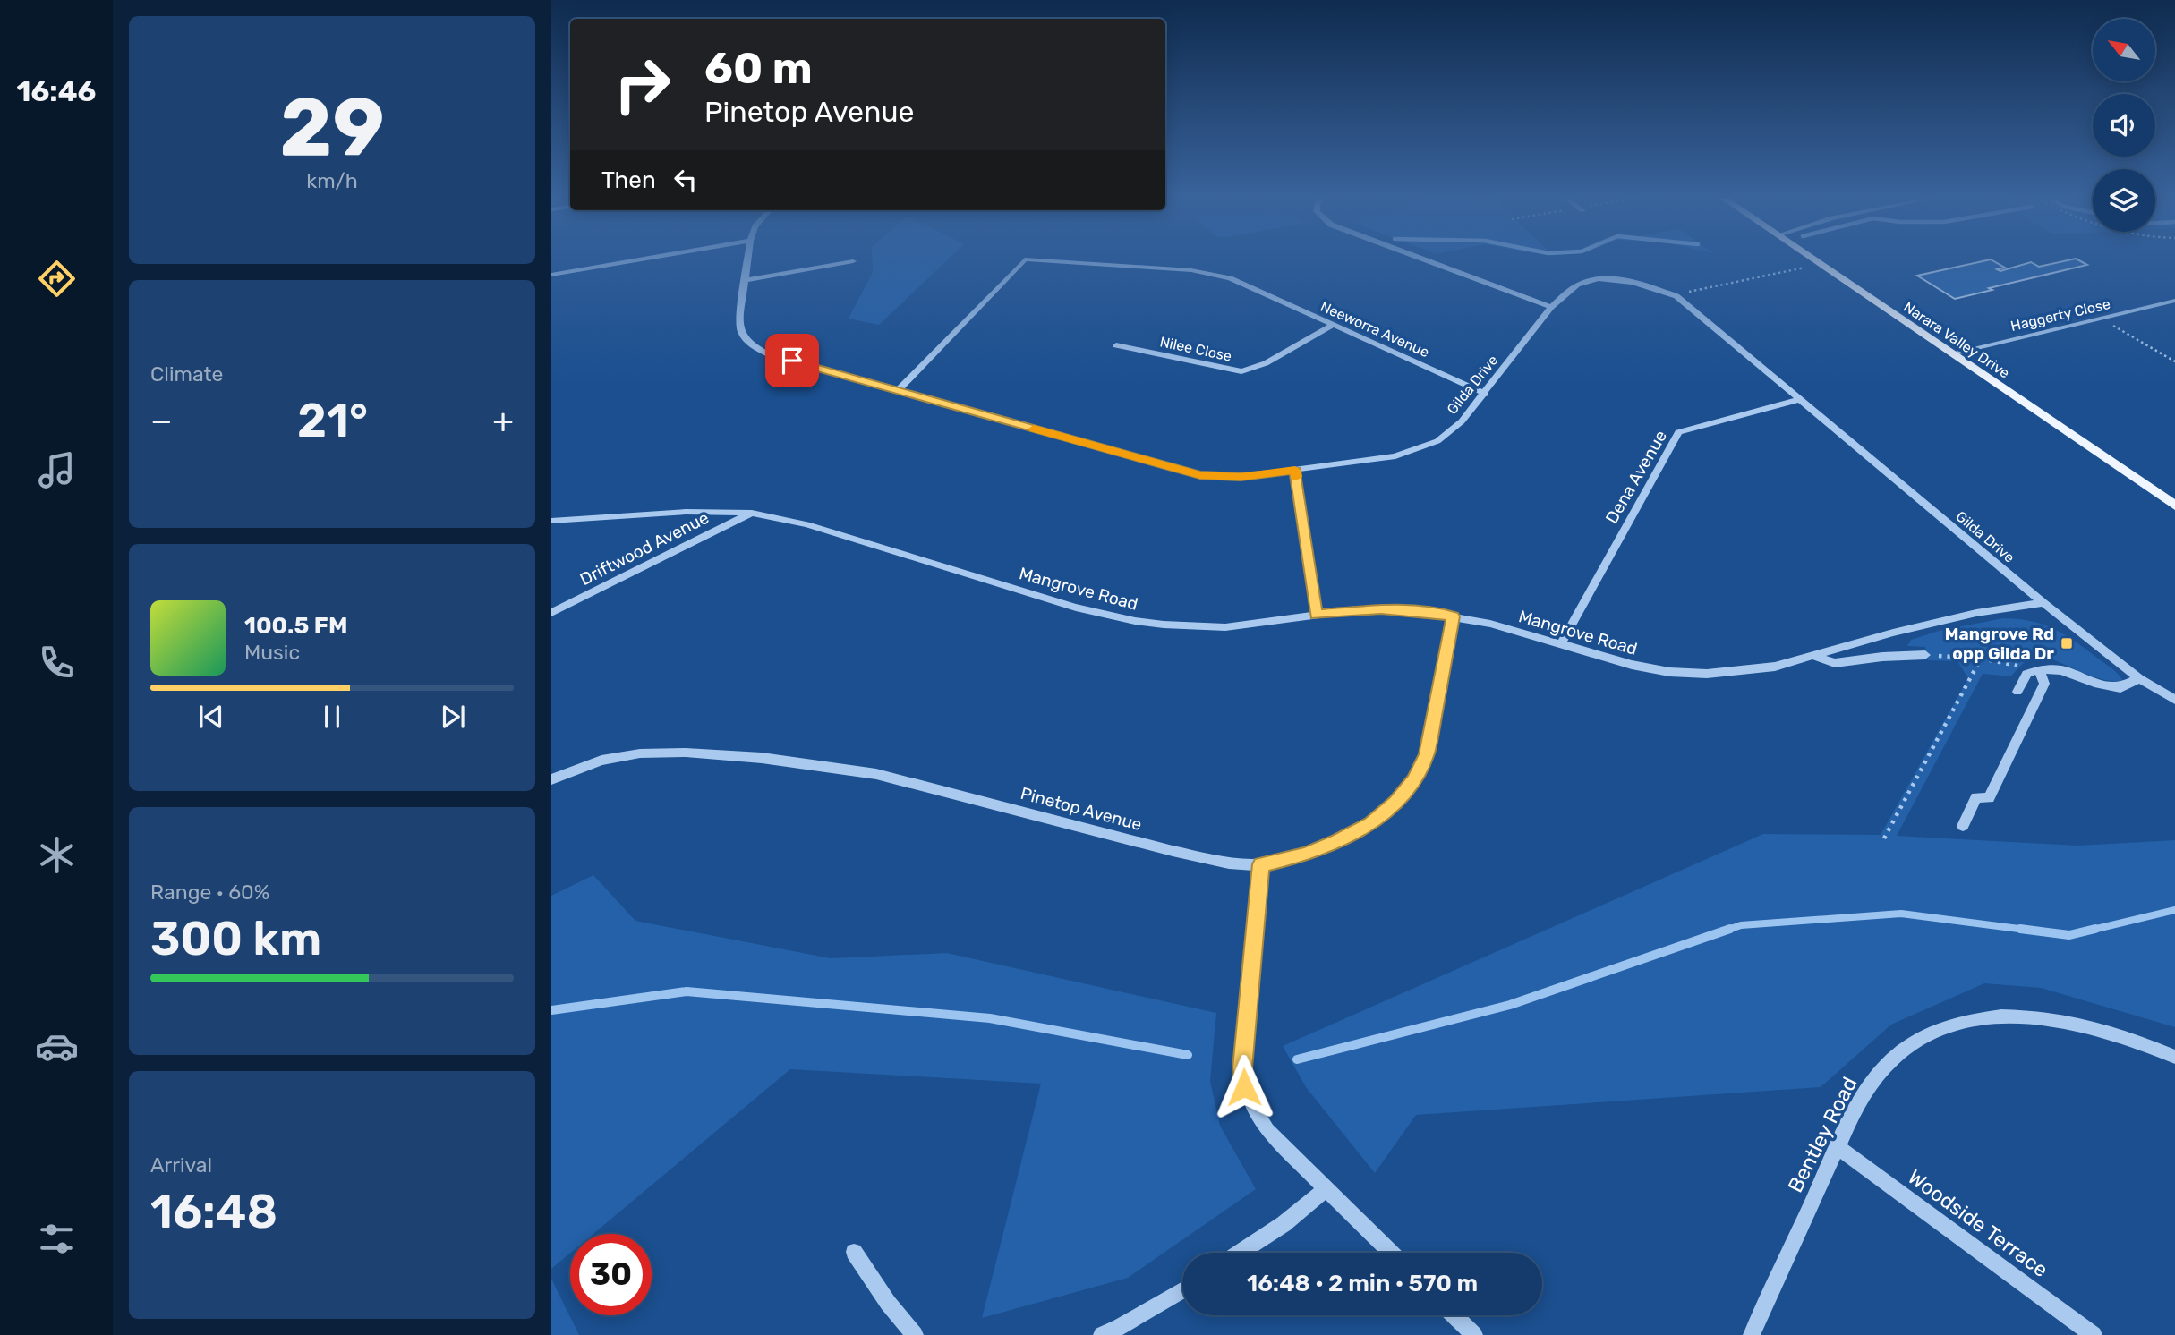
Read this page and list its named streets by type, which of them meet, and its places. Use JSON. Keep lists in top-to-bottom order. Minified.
{"streets":{"main road":["Narara Valley Drive"],"street":["Haggerty Close","Neeworra Avenue","Nilee Close","Gilda Drive","Dena Avenue","Driftwood Avenue","Mangrove Road","Pinetop Avenue","Bentley Road","Woodside Terrace"]},"crossings":[["Haggerty Close","Narara Valley Drive"],["Neeworra Avenue","Nilee Close"],["Neeworra Avenue","Gilda Drive"],["Gilda Drive","Dena Avenue"],["Gilda Drive","Mangrove Road"],["Dena Avenue","Mangrove Road"],["Driftwood Avenue","Mangrove Road"],["Mangrove Road","Pinetop Avenue"],["Bentley Road","Woodside Terrace"]],"places":{"transit":["Mangrove Rd opp Gilda Dr"]},"north":"top left","page":{"tabs":"16:46","tile":[["29","km/h"],"Climate",["Range · 60%","300 km"],["Arrival","16:48"]],"turn":["60 m","Pinetop Avenue"],"then":"Then","heat":["−","21°","+"],"song":["100.5 FM","Music"],"limit":"30","trip":"16:48 · 2 min · 570 m"}}
